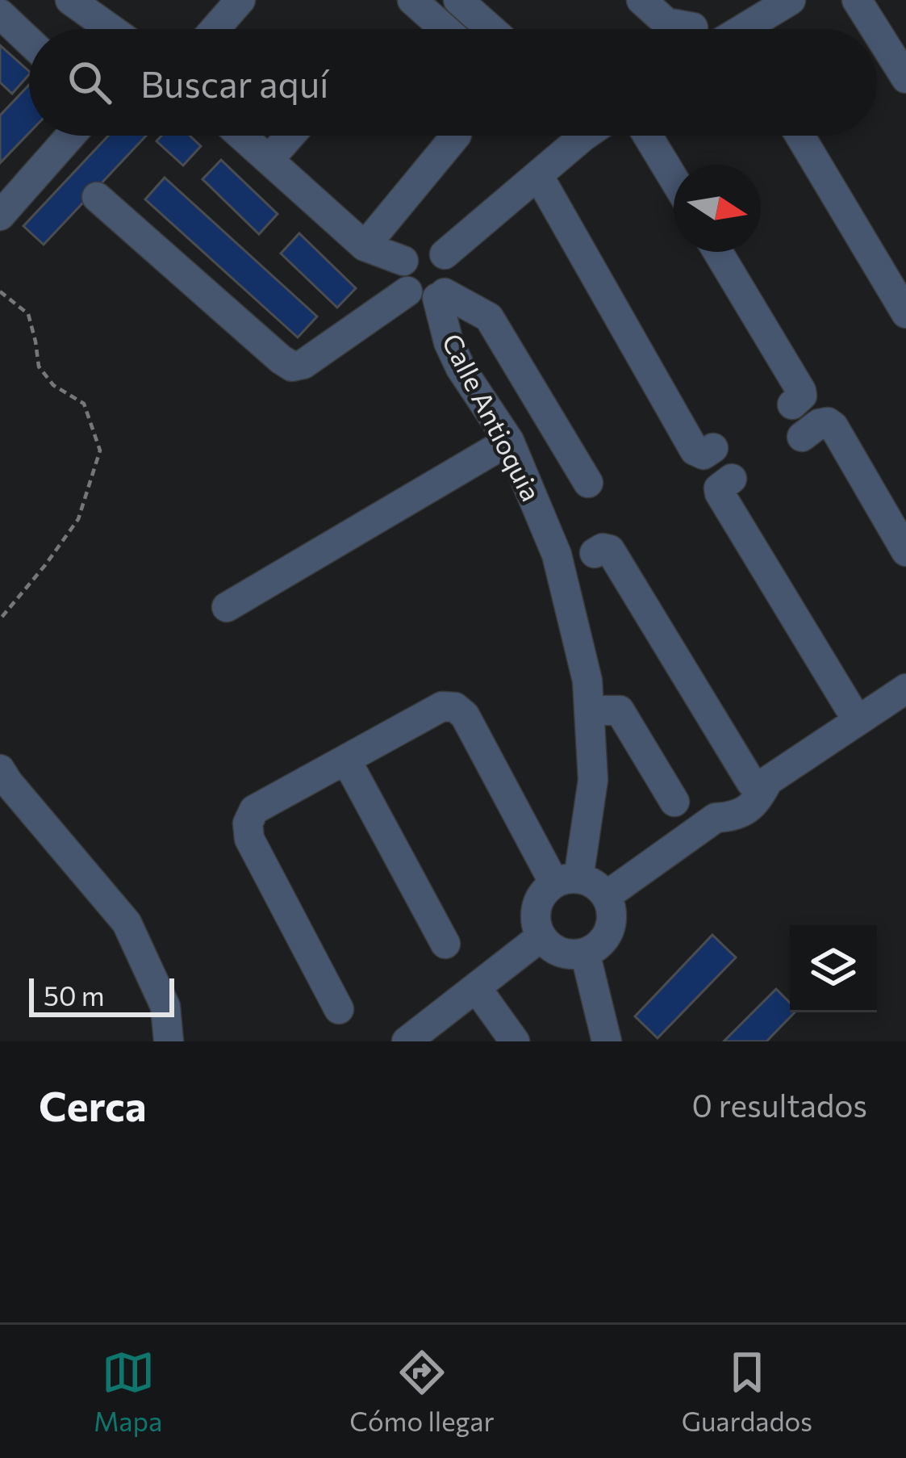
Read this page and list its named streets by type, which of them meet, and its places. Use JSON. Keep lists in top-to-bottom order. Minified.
{"streets":{"street":["Calle Antioquia"]},"scale_bar":"50 m","north":"right","page":{"search":"Buscar aquí","scale":"50 m","heading":["Cerca","0 resultados"],"nav":["Mapa","Cómo llegar","Guardados"]}}
